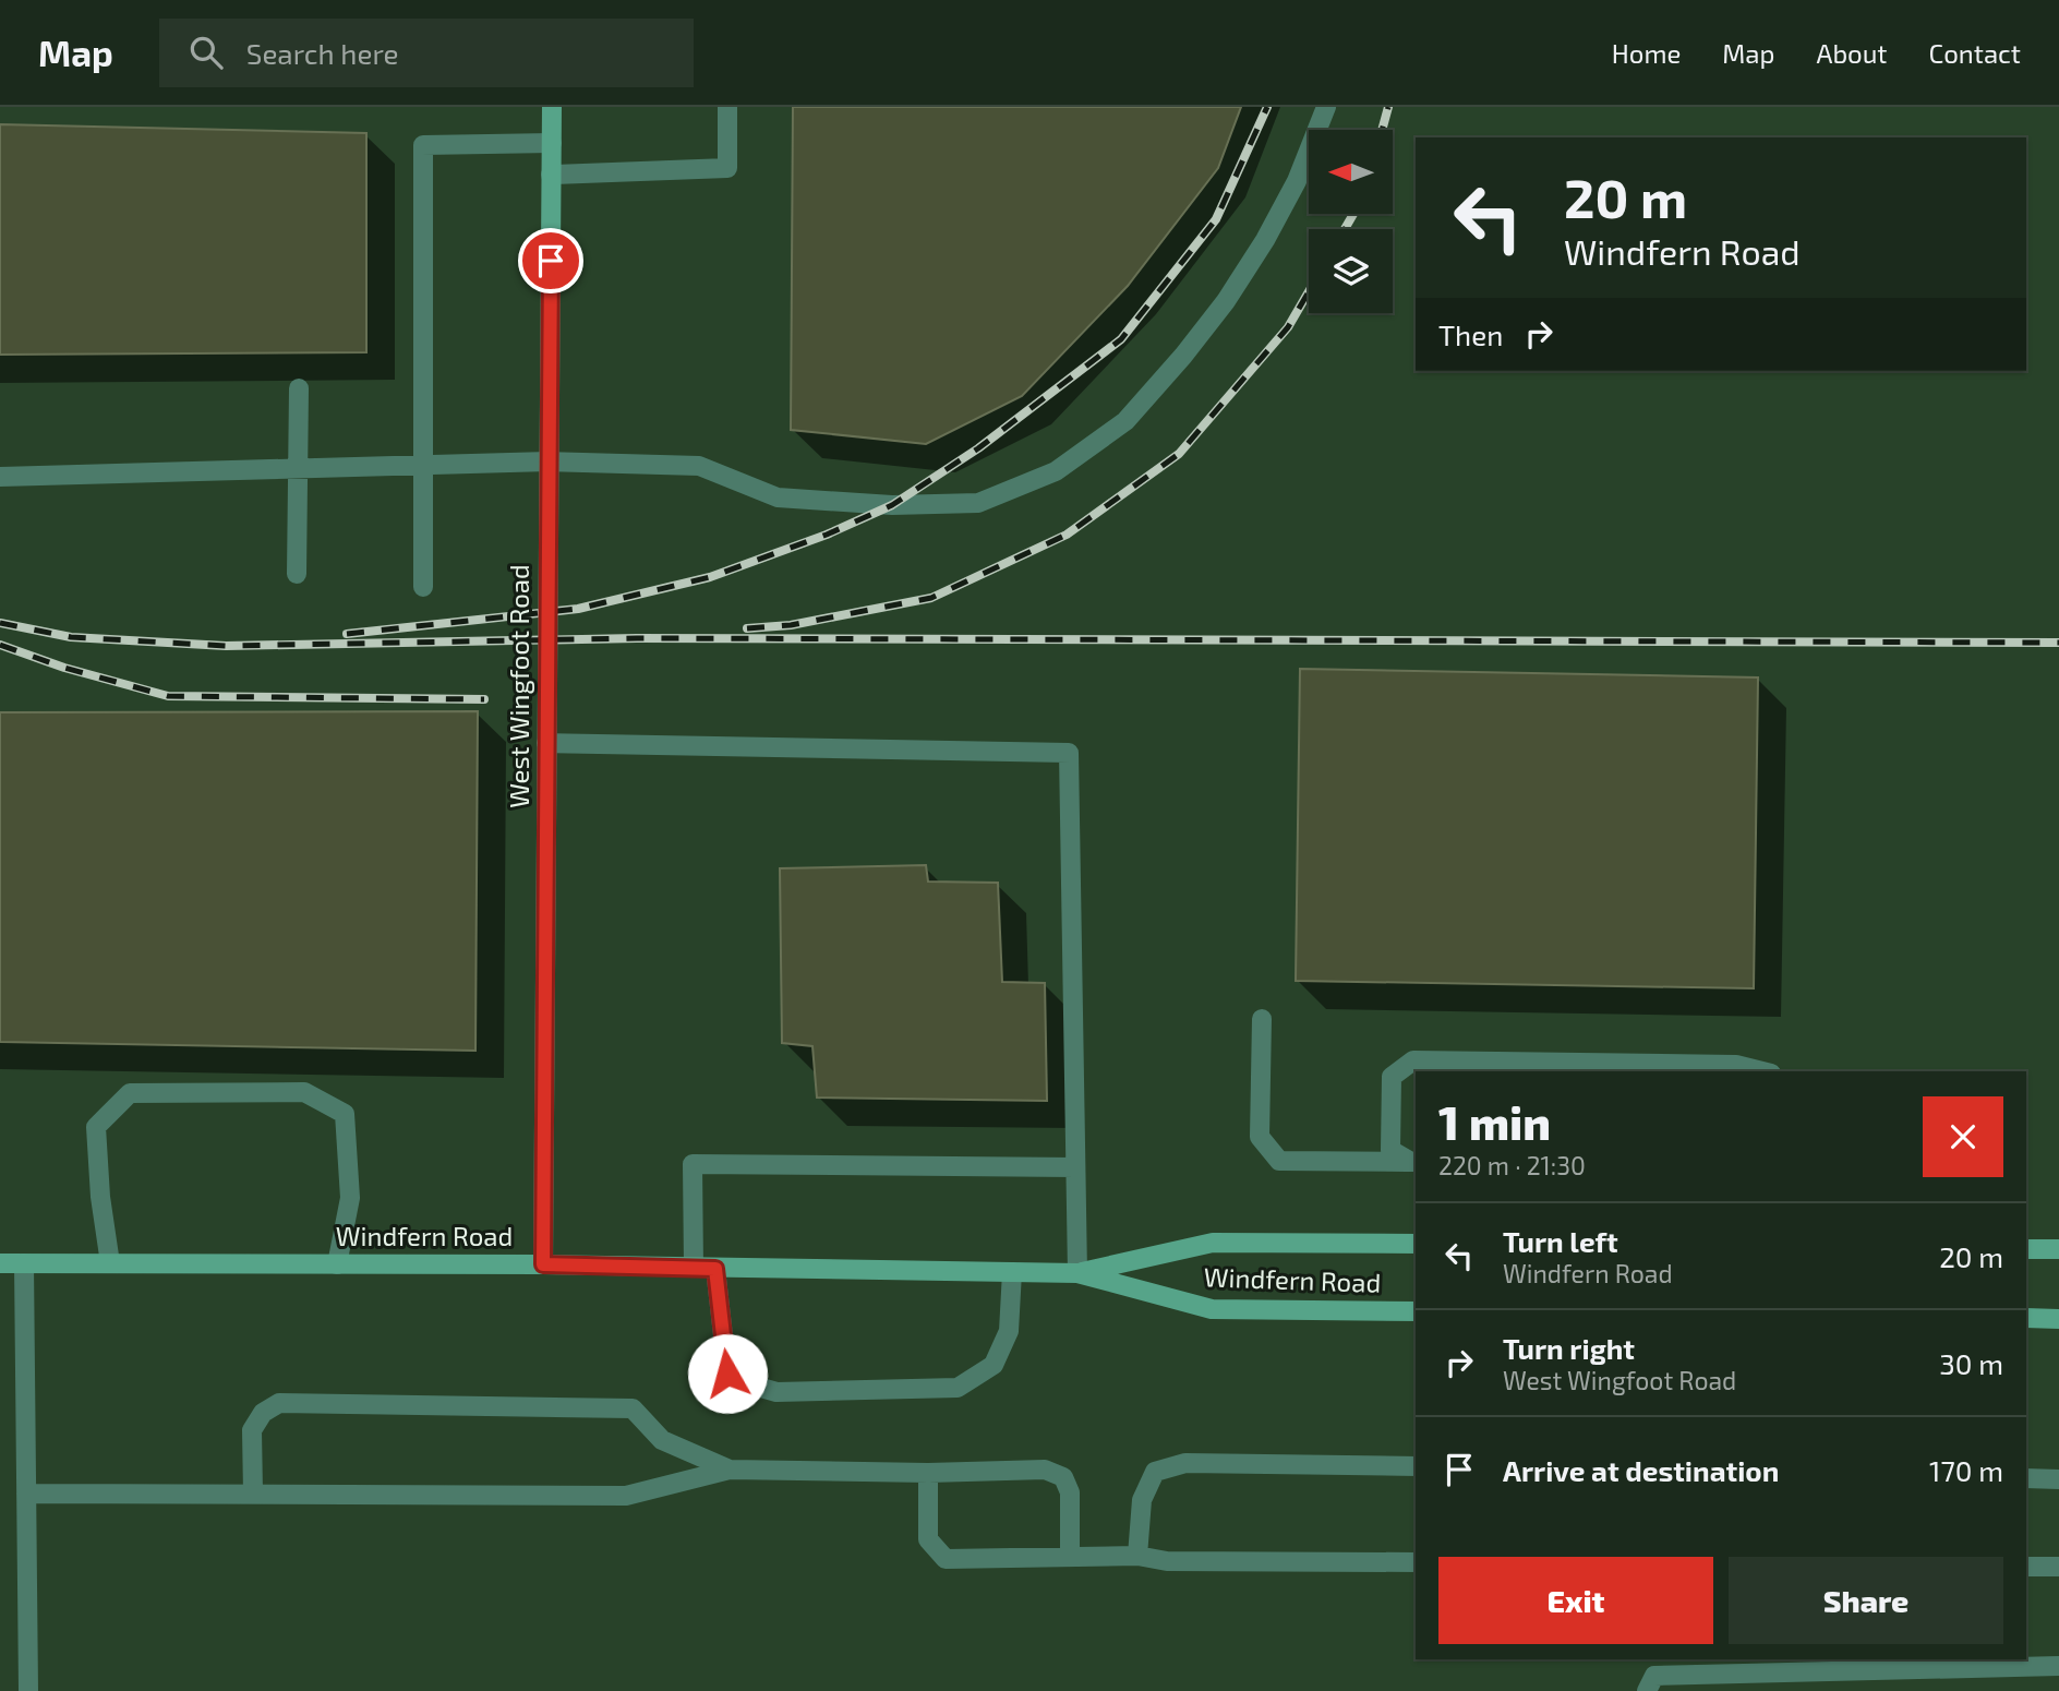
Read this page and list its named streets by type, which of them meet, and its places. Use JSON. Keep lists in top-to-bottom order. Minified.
{"streets":{"street":["West Wingfoot Road","Windfern Road"]},"crossings":[["West Wingfoot Road","Windfern Road"]],"north":"left","page":{"header":"Map","search":"Search here","nav":["Home","Map","About","Contact"],"turn":["20 m","Windfern Road"],"then":"Then","heading":["1 min","220 m · 21:30"],"list":[{"name":"Turn left","note":"Windfern Road","value":"20 m"},{"name":"Turn right","note":"West Wingfoot Road","value":"30 m"},{"name":"Arrive at destination","value":"170 m"}],"buttons":["Exit","Share"]}}
